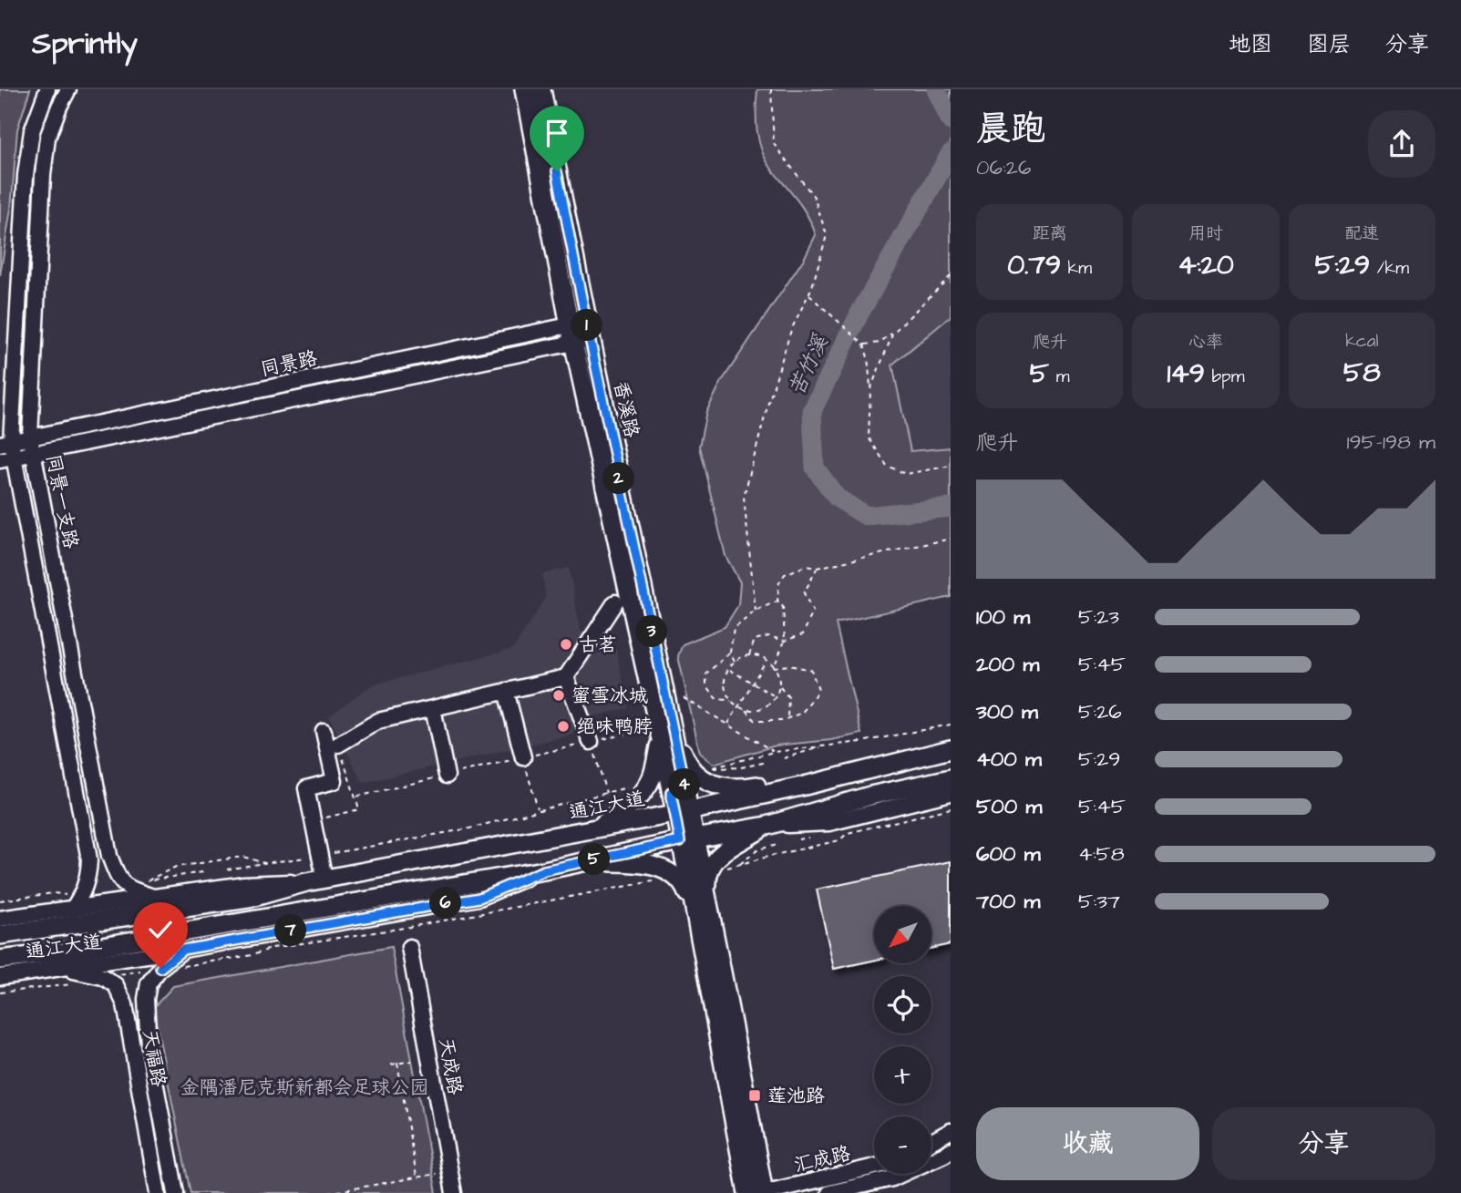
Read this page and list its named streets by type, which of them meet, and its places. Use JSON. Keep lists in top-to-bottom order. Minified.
{"streets":{"main road":["香溪路","通江大道"],"street":["同景路","同景一支路","天福路","天成路","汇成路"]},"crossings":[["同景路","香溪路"],["同景路","同景一支路"],["香溪路","通江大道"],["同景一支路","通江大道"],["通江大道","天福路"]],"water":["苦竹溪"],"parks":["金隅潘尼克斯新都会足球公园"],"places":{"other":["古茗","蜜雪冰城","绝味鸭脖"],"transit":["莲池路"]},"north":"bottom left","page":{"header":"Sprintly","nav":["地图","图层","分享"],"heading":["晨跑","06:26"],"stats":[["距离","0.79 km"],["用时","4:20"],["配速","5:29 /km"],["爬升","5 m"],["心率","149 bpm"],["kcal","58"]],"pins":["1","2","3","4","5","6","7"],"chart":["爬升","195–198 m"],"list":[{"name":"100 m","note":"5:23"},{"name":"200 m","note":"5:45"},{"name":"300 m","note":"5:26"},{"name":"400 m","note":"5:29"},{"name":"500 m","note":"5:45"},{"name":"600 m","note":"4:58"},{"name":"700 m","note":"5:37"}],"map_buttons":["+","−"],"buttons":["收藏","分享"]}}
